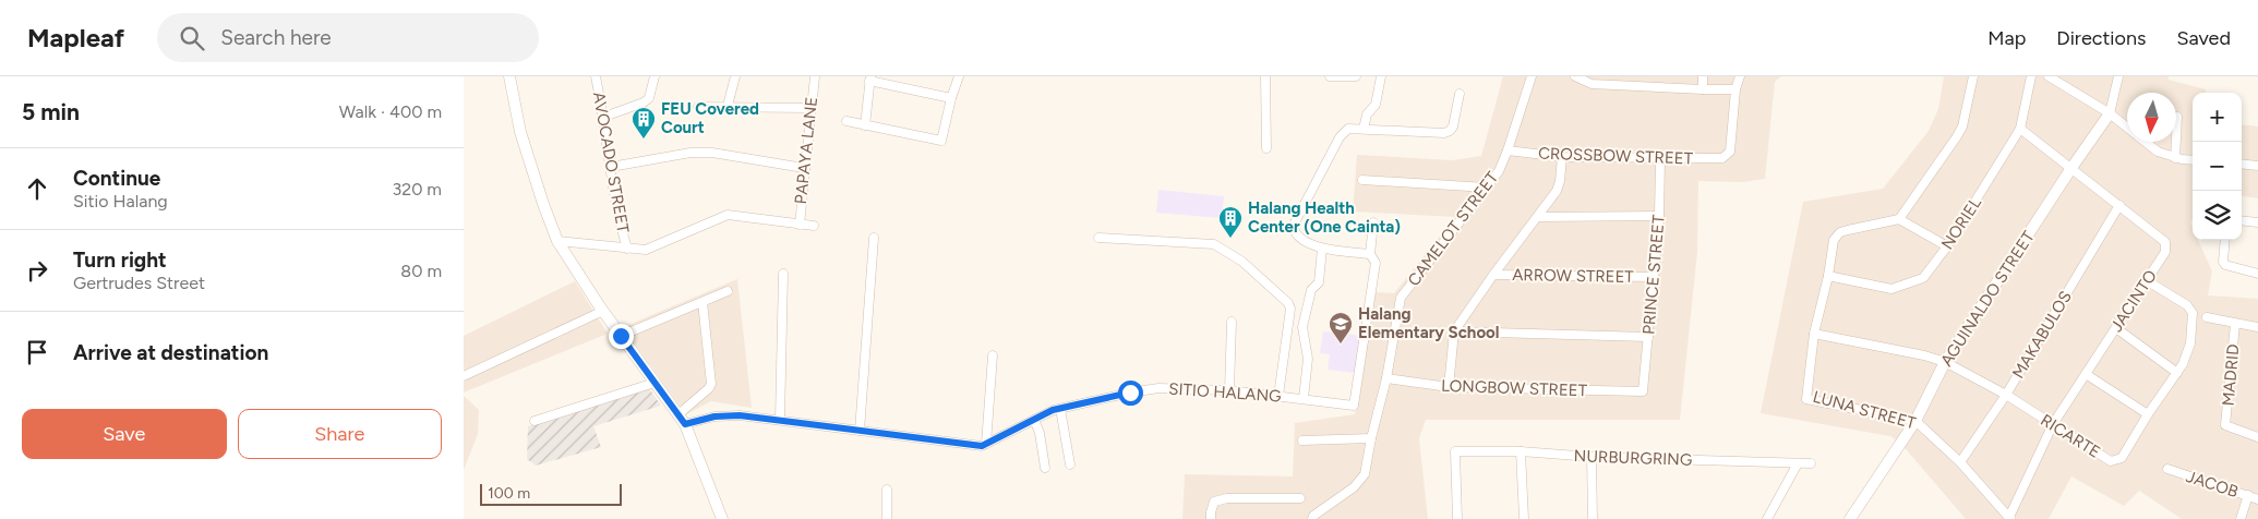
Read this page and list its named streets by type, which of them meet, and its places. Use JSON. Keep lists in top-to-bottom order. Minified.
{"streets":{"street":["PAPAYA LANE","CROSSBOW STREET","AVOCADO STREET","NORIEL","CAMELOT STREET","PRINCE STREET","ARROW STREET","AGUINALDO STREET","JACINTO","MAKABULOS","MADRID","LONGBOW STREET","SITIO HALANG","LUNA STREET","RICARTE","NURBURGRING","JACOB"]},"crossings":[["CROSSBOW STREET","CAMELOT STREET"],["CROSSBOW STREET","PRINCE STREET"],["NORIEL","JACINTO"],["NORIEL","LUNA STREET"],["CAMELOT STREET","LONGBOW STREET"],["PRINCE STREET","ARROW STREET"],["PRINCE STREET","LONGBOW STREET"],["AGUINALDO STREET","JACINTO"],["AGUINALDO STREET","LUNA STREET"],["AGUINALDO STREET","RICARTE"],["JACINTO","MAKABULOS"],["JACINTO","LUNA STREET"],["JACINTO","RICARTE"],["MAKABULOS","LUNA STREET"],["MAKABULOS","RICARTE"],["LUNA STREET","RICARTE"]],"places":{"building":["FEU Covered Court","Halang Health Center (One Cainta)"],"school or university":["Halang Elementary School"]},"scale_bar":"100 m","north":"bottom","page":{"header":"Mapleaf","search":"Search here","nav":["Map","Directions","Saved"],"heading":["5 min","Walk · 400 m"],"map_buttons":["+","−"],"list":[["Continue","Sitio Halang","320 m"],["Turn right","Gertrudes Street","80 m"],"Arrive at destination"],"buttons":["Save","Share"],"scale":"100 m"}}
